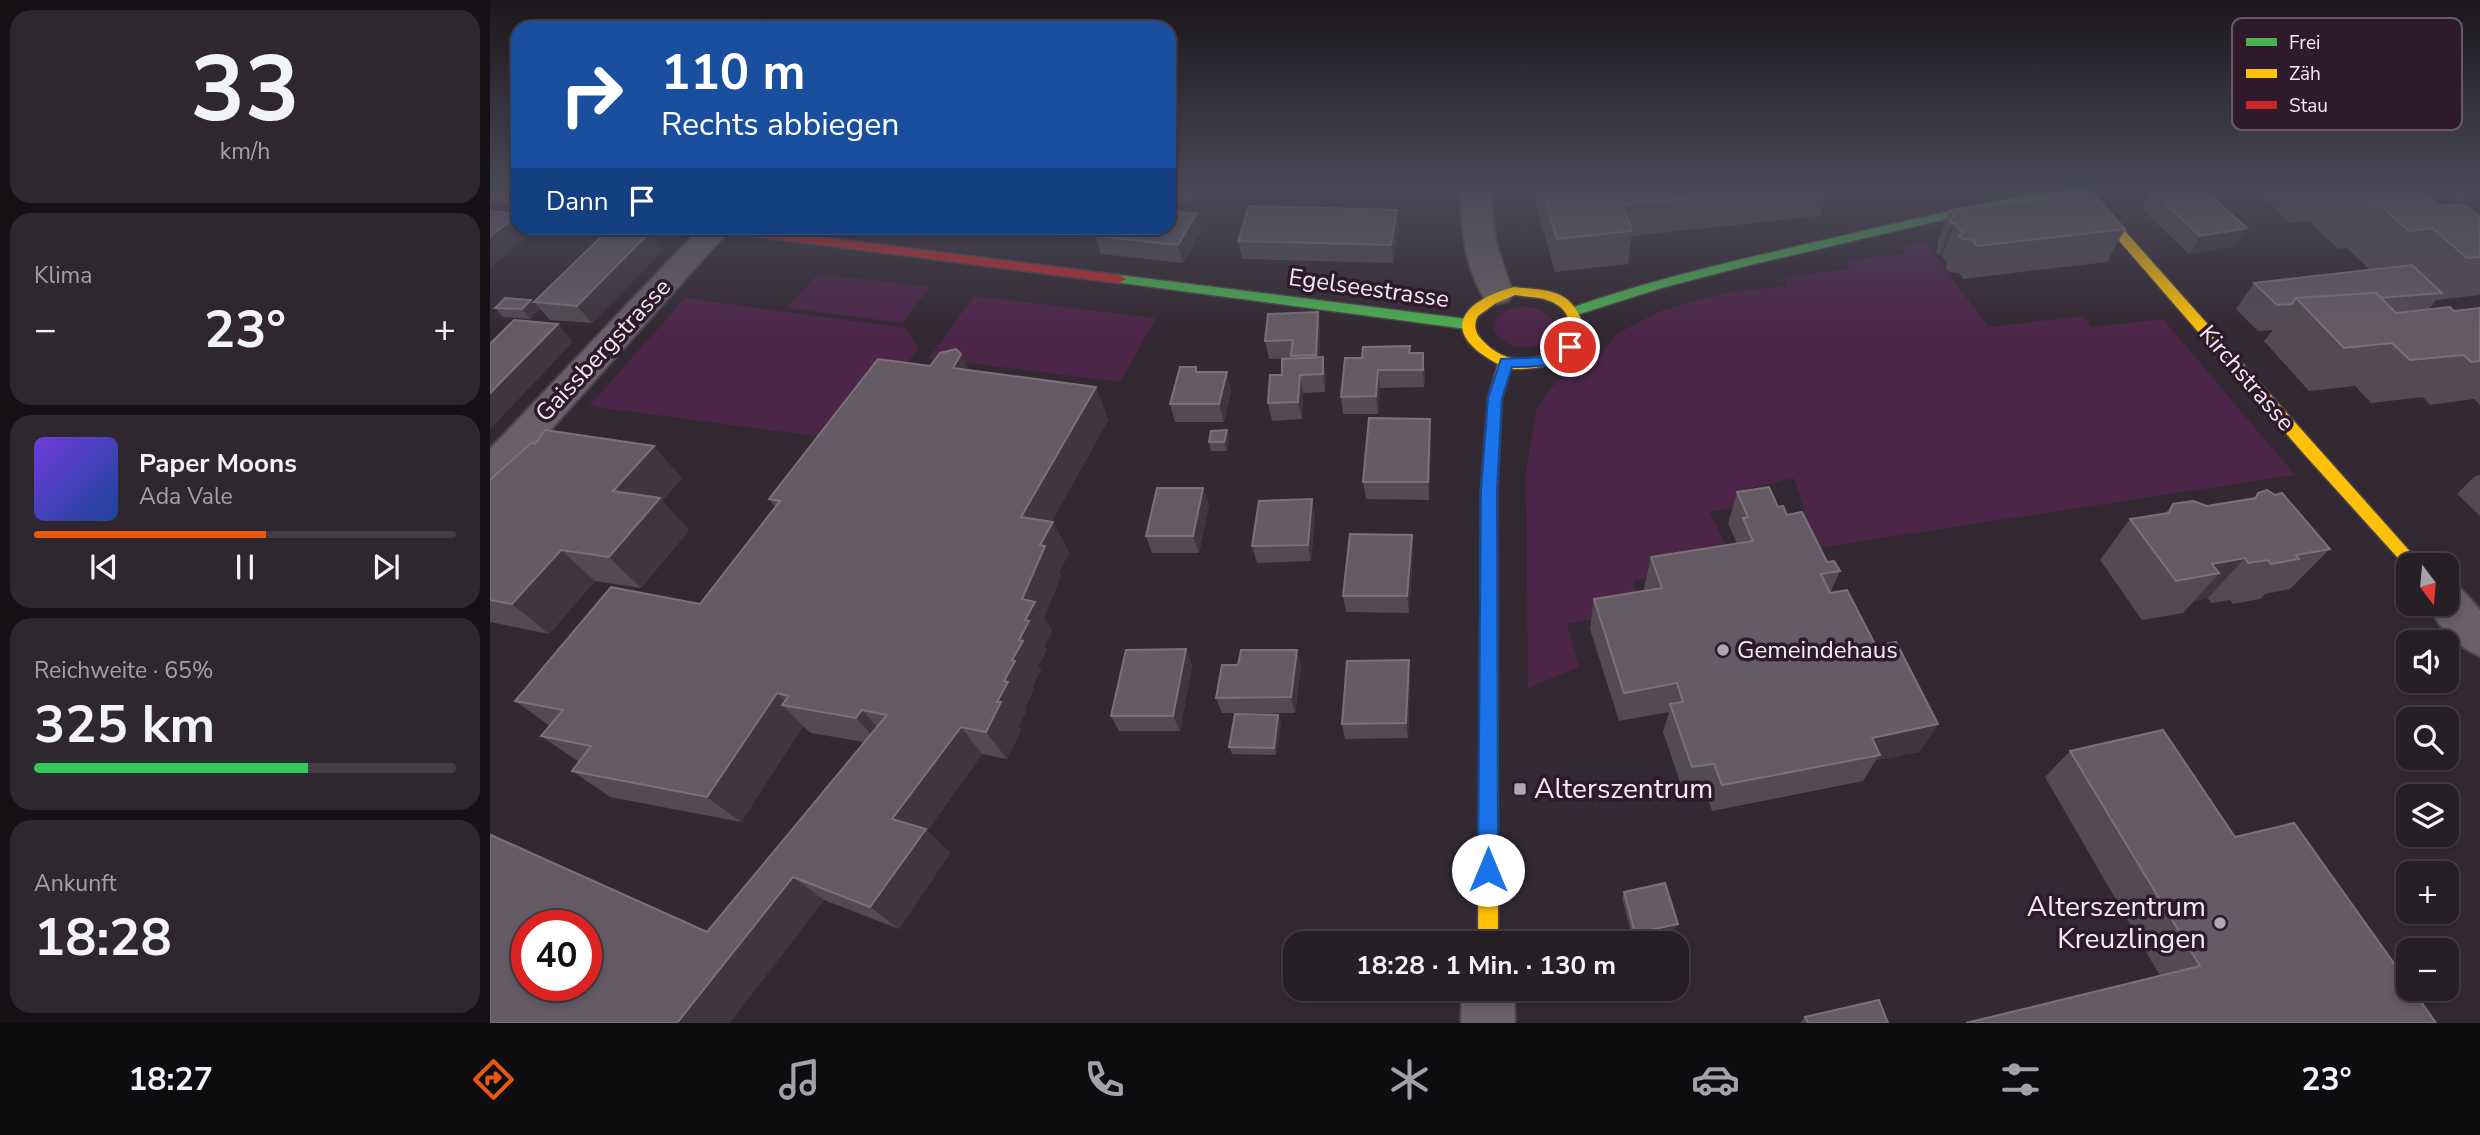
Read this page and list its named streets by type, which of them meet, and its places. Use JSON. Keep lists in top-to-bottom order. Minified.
{"streets":{"main road":["Egelseestrasse","Kirchstrasse"],"street":["Gaissbergstrasse"]},"places":{"other":["Gemeindehaus","Alterszentrum Kreuzlingen"],"transit":["Alterszentrum"]},"legend":["Frei","Zäh","Stau"],"north":"bottom","page":{"tile":[["33","km/h"],"Klima",["Reichweite · 65%","325 km"],["Ankunft","18:28"]],"turn":["110 m","Rechts abbiegen"],"then":"Dann","heat":["−","23°","+"],"song":["Paper Moons","Ada Vale"],"map_buttons":["+","−"],"limit":"40","trip":"18:28 · 1 Min. · 130 m","tabs":["18:27","23°"]}}
